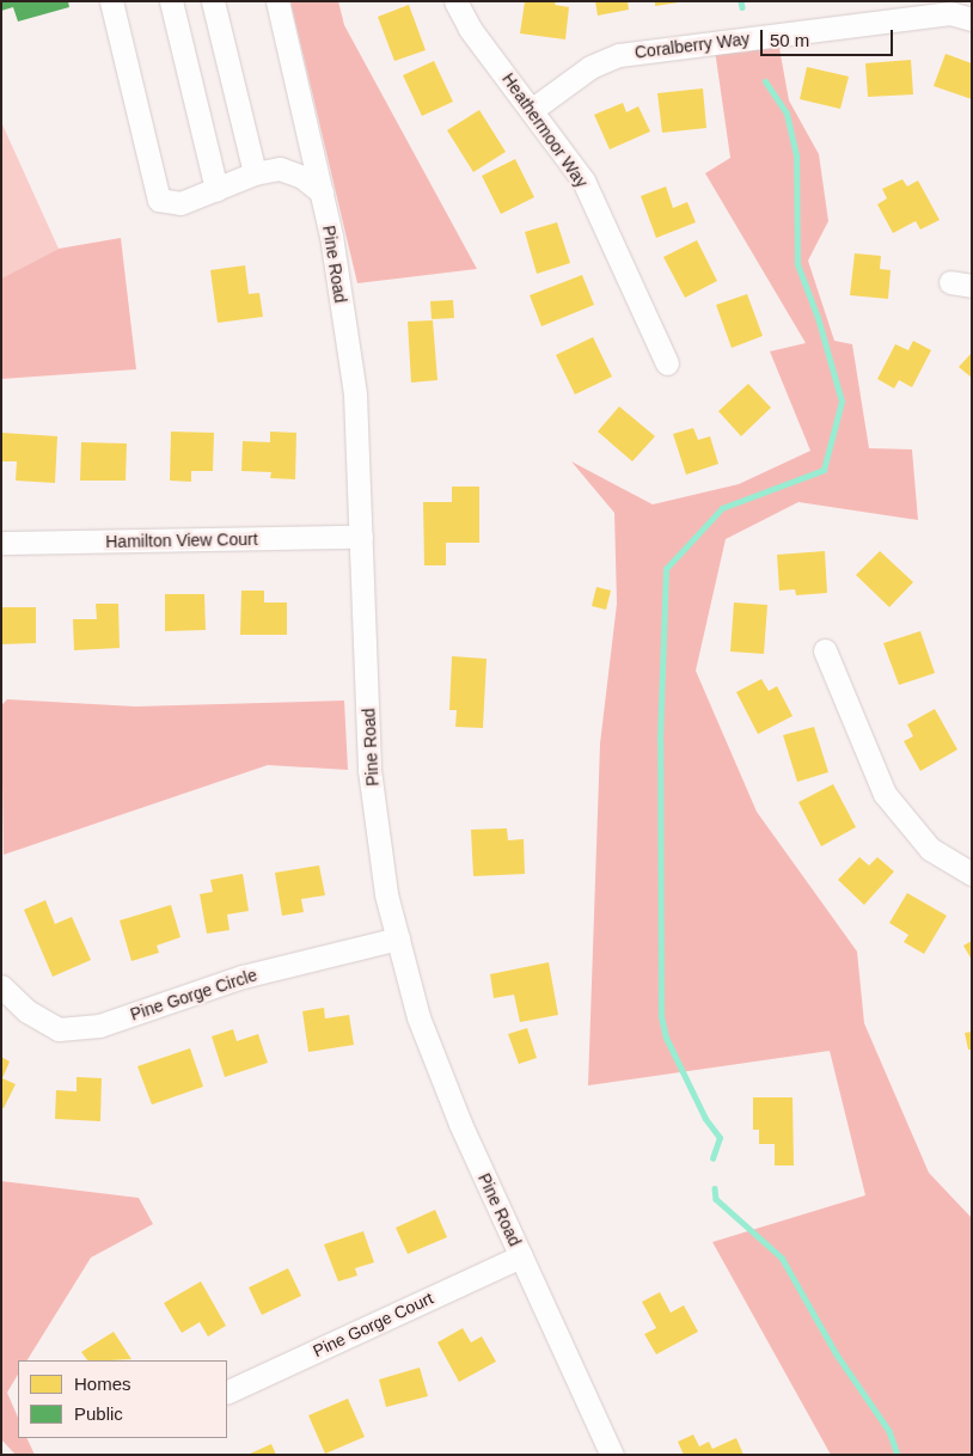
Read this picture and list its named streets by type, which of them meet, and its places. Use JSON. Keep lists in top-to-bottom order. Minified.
{"streets":{"street":["Coralberry Way","Heathermoor Way","Pine Road","Hamilton View Court","Pine Gorge Circle","Pine Gorge Court"]},"crossings":[["Coralberry Way","Heathermoor Way"],["Pine Road","Hamilton View Court"],["Pine Road","Pine Gorge Circle"],["Pine Road","Pine Gorge Court"]],"legend":["Homes","Public"],"scale_bar":"50 m"}
